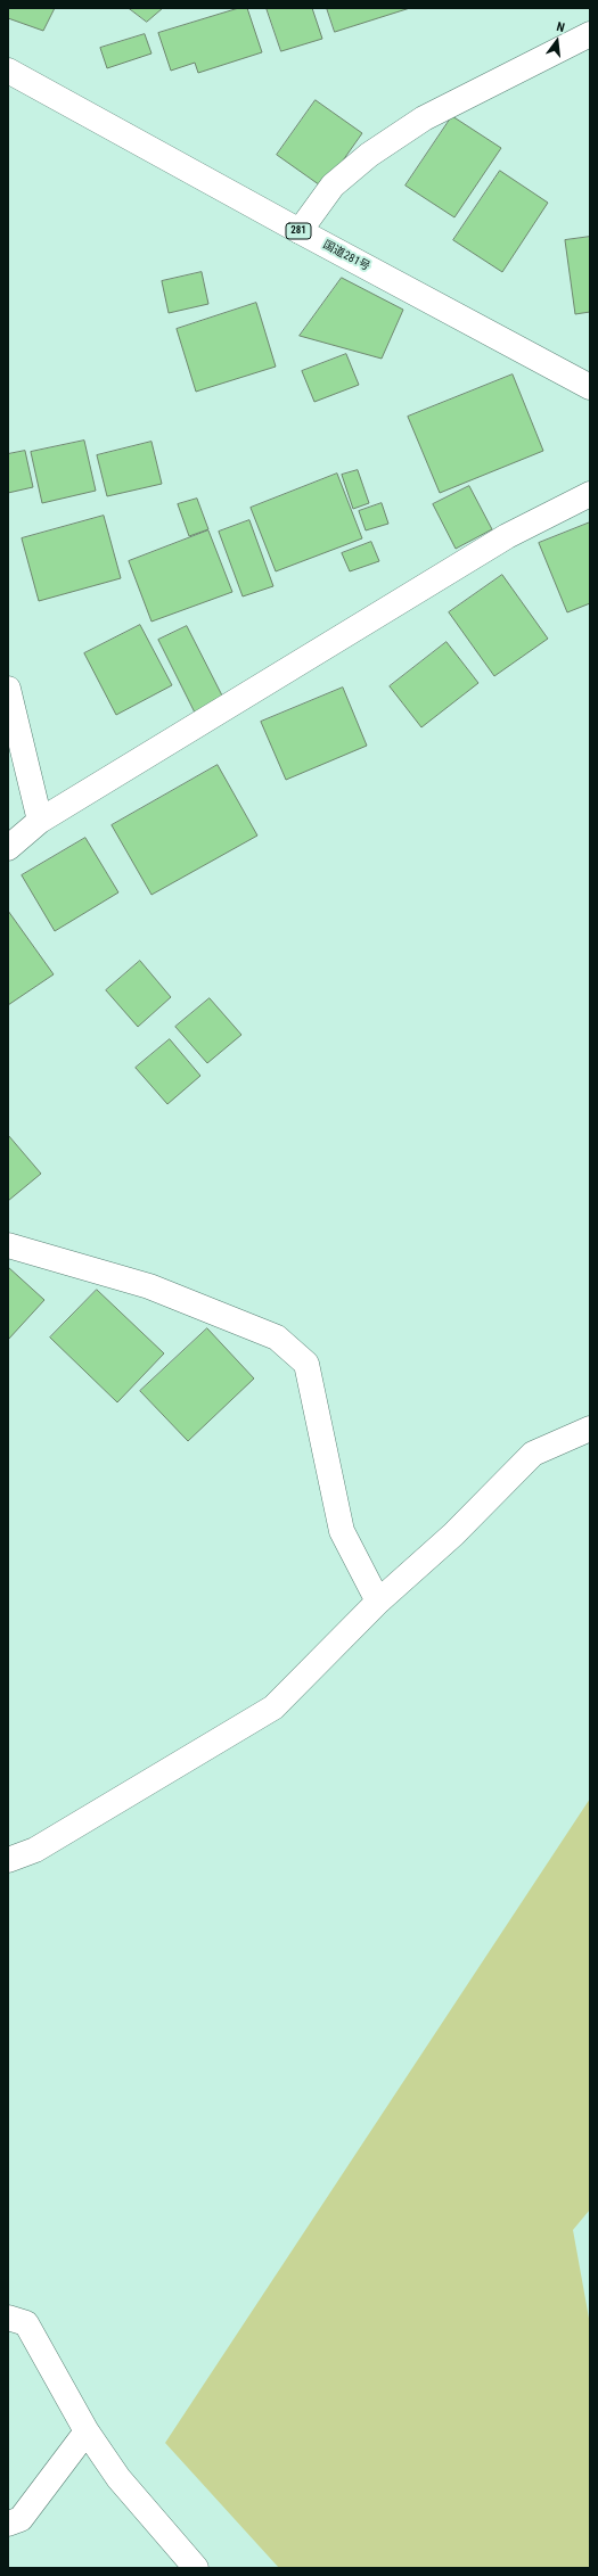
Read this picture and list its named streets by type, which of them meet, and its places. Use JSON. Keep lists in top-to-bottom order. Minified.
{"streets":{"main road":["281","国道281号"]},"north":"top"}
